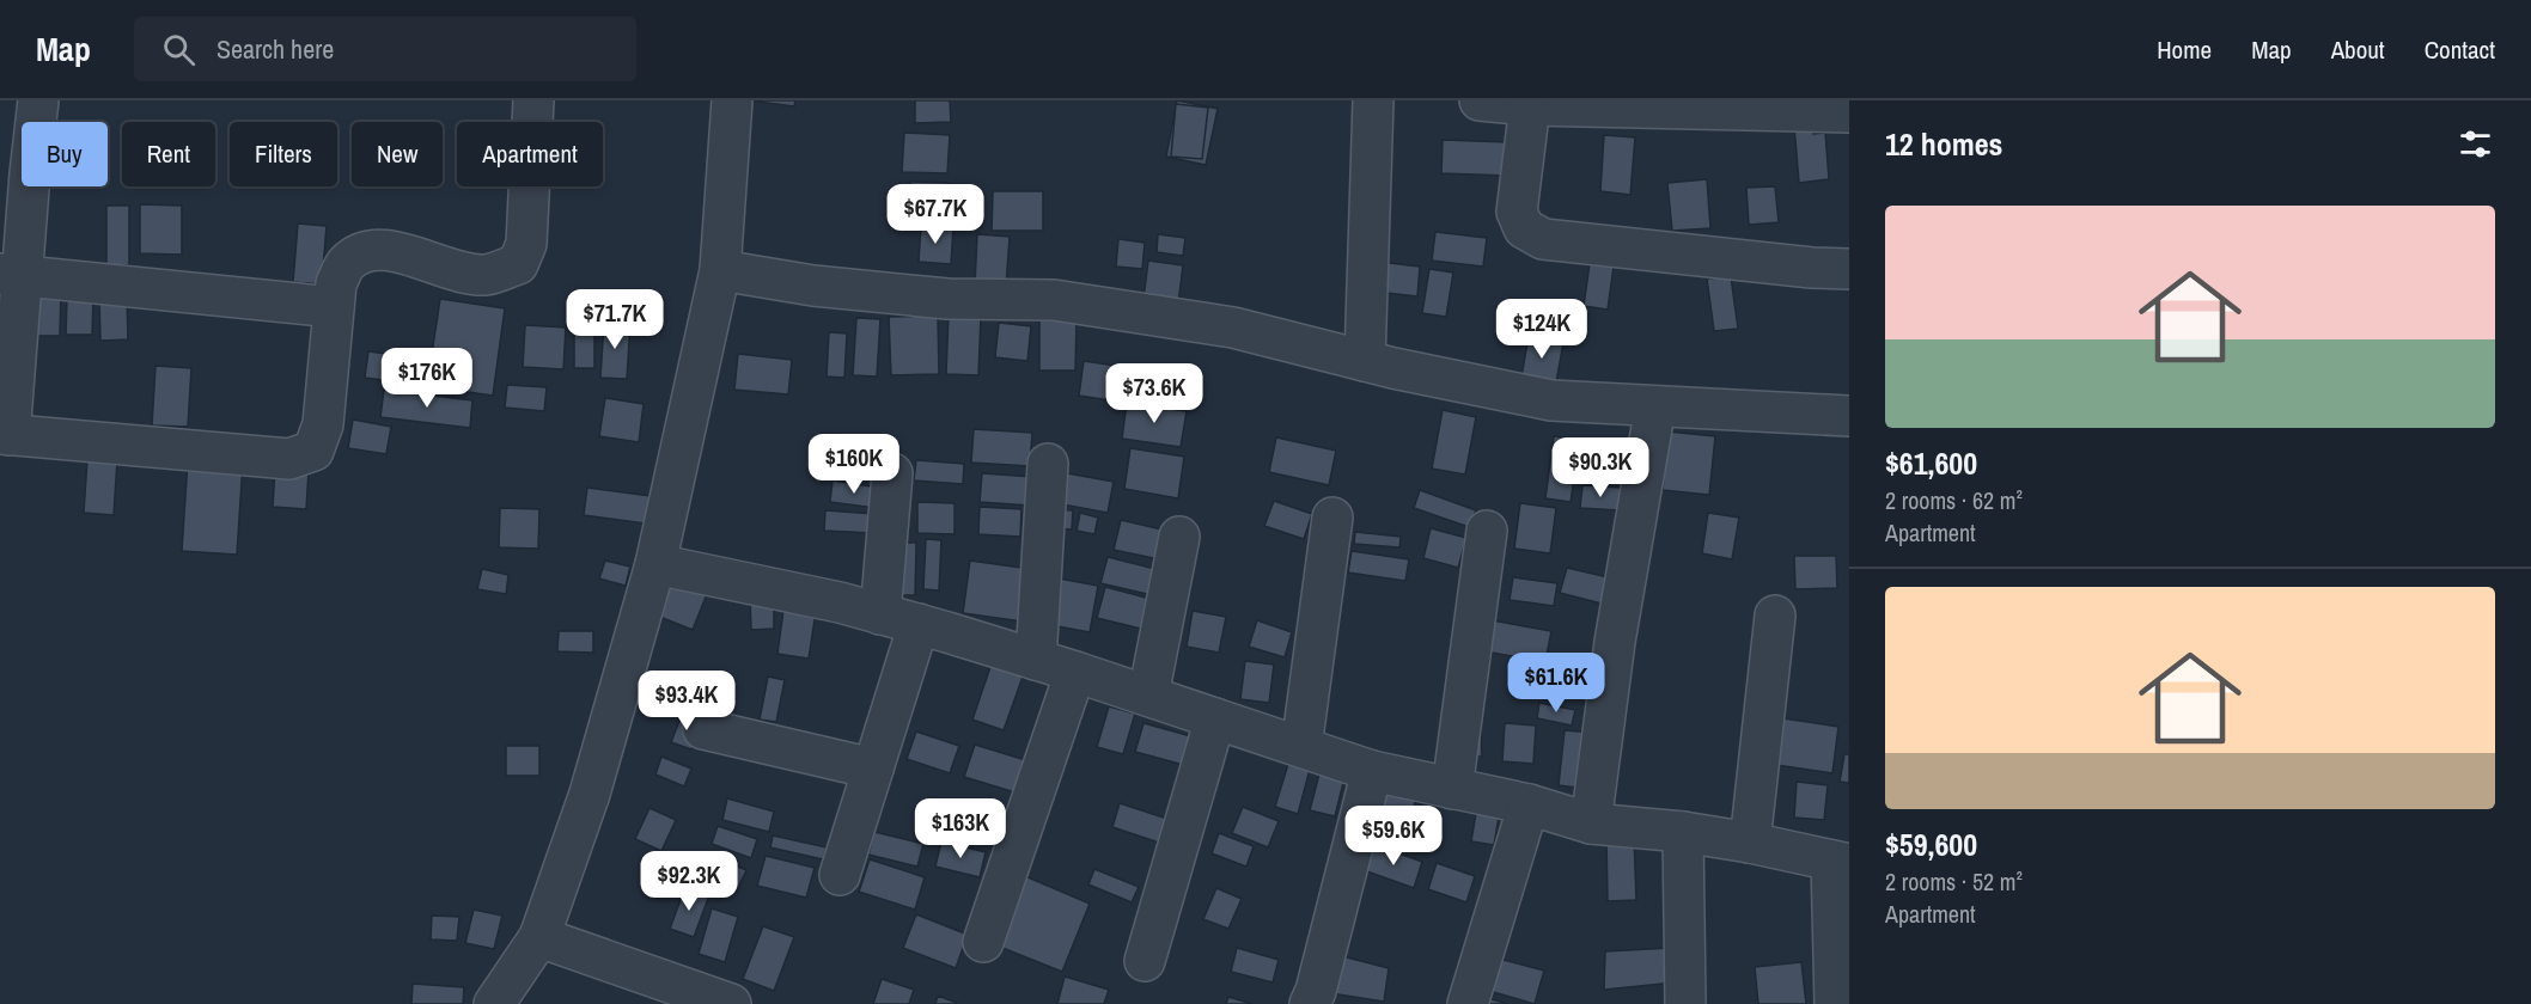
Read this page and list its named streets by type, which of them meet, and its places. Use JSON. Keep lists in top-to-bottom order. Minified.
{"page":{"header":"Map","search":"Search here","nav":["Home","Map","About","Contact"],"heading":"12 homes","chip":["Buy","Rent","Filters","New","Apartment"],"price":["$67.7K","$71.7K","$124K","$176K","$73.6K","$160K","$90.3K","$61.6K","$93.4K","$163K","$59.6K","$92.3K"],"list":[{"name":"$61,600","note":"2 rooms · 62 m² · Apartment"},{"name":"$59,600","note":"2 rooms · 52 m² · Apartment"}]}}
